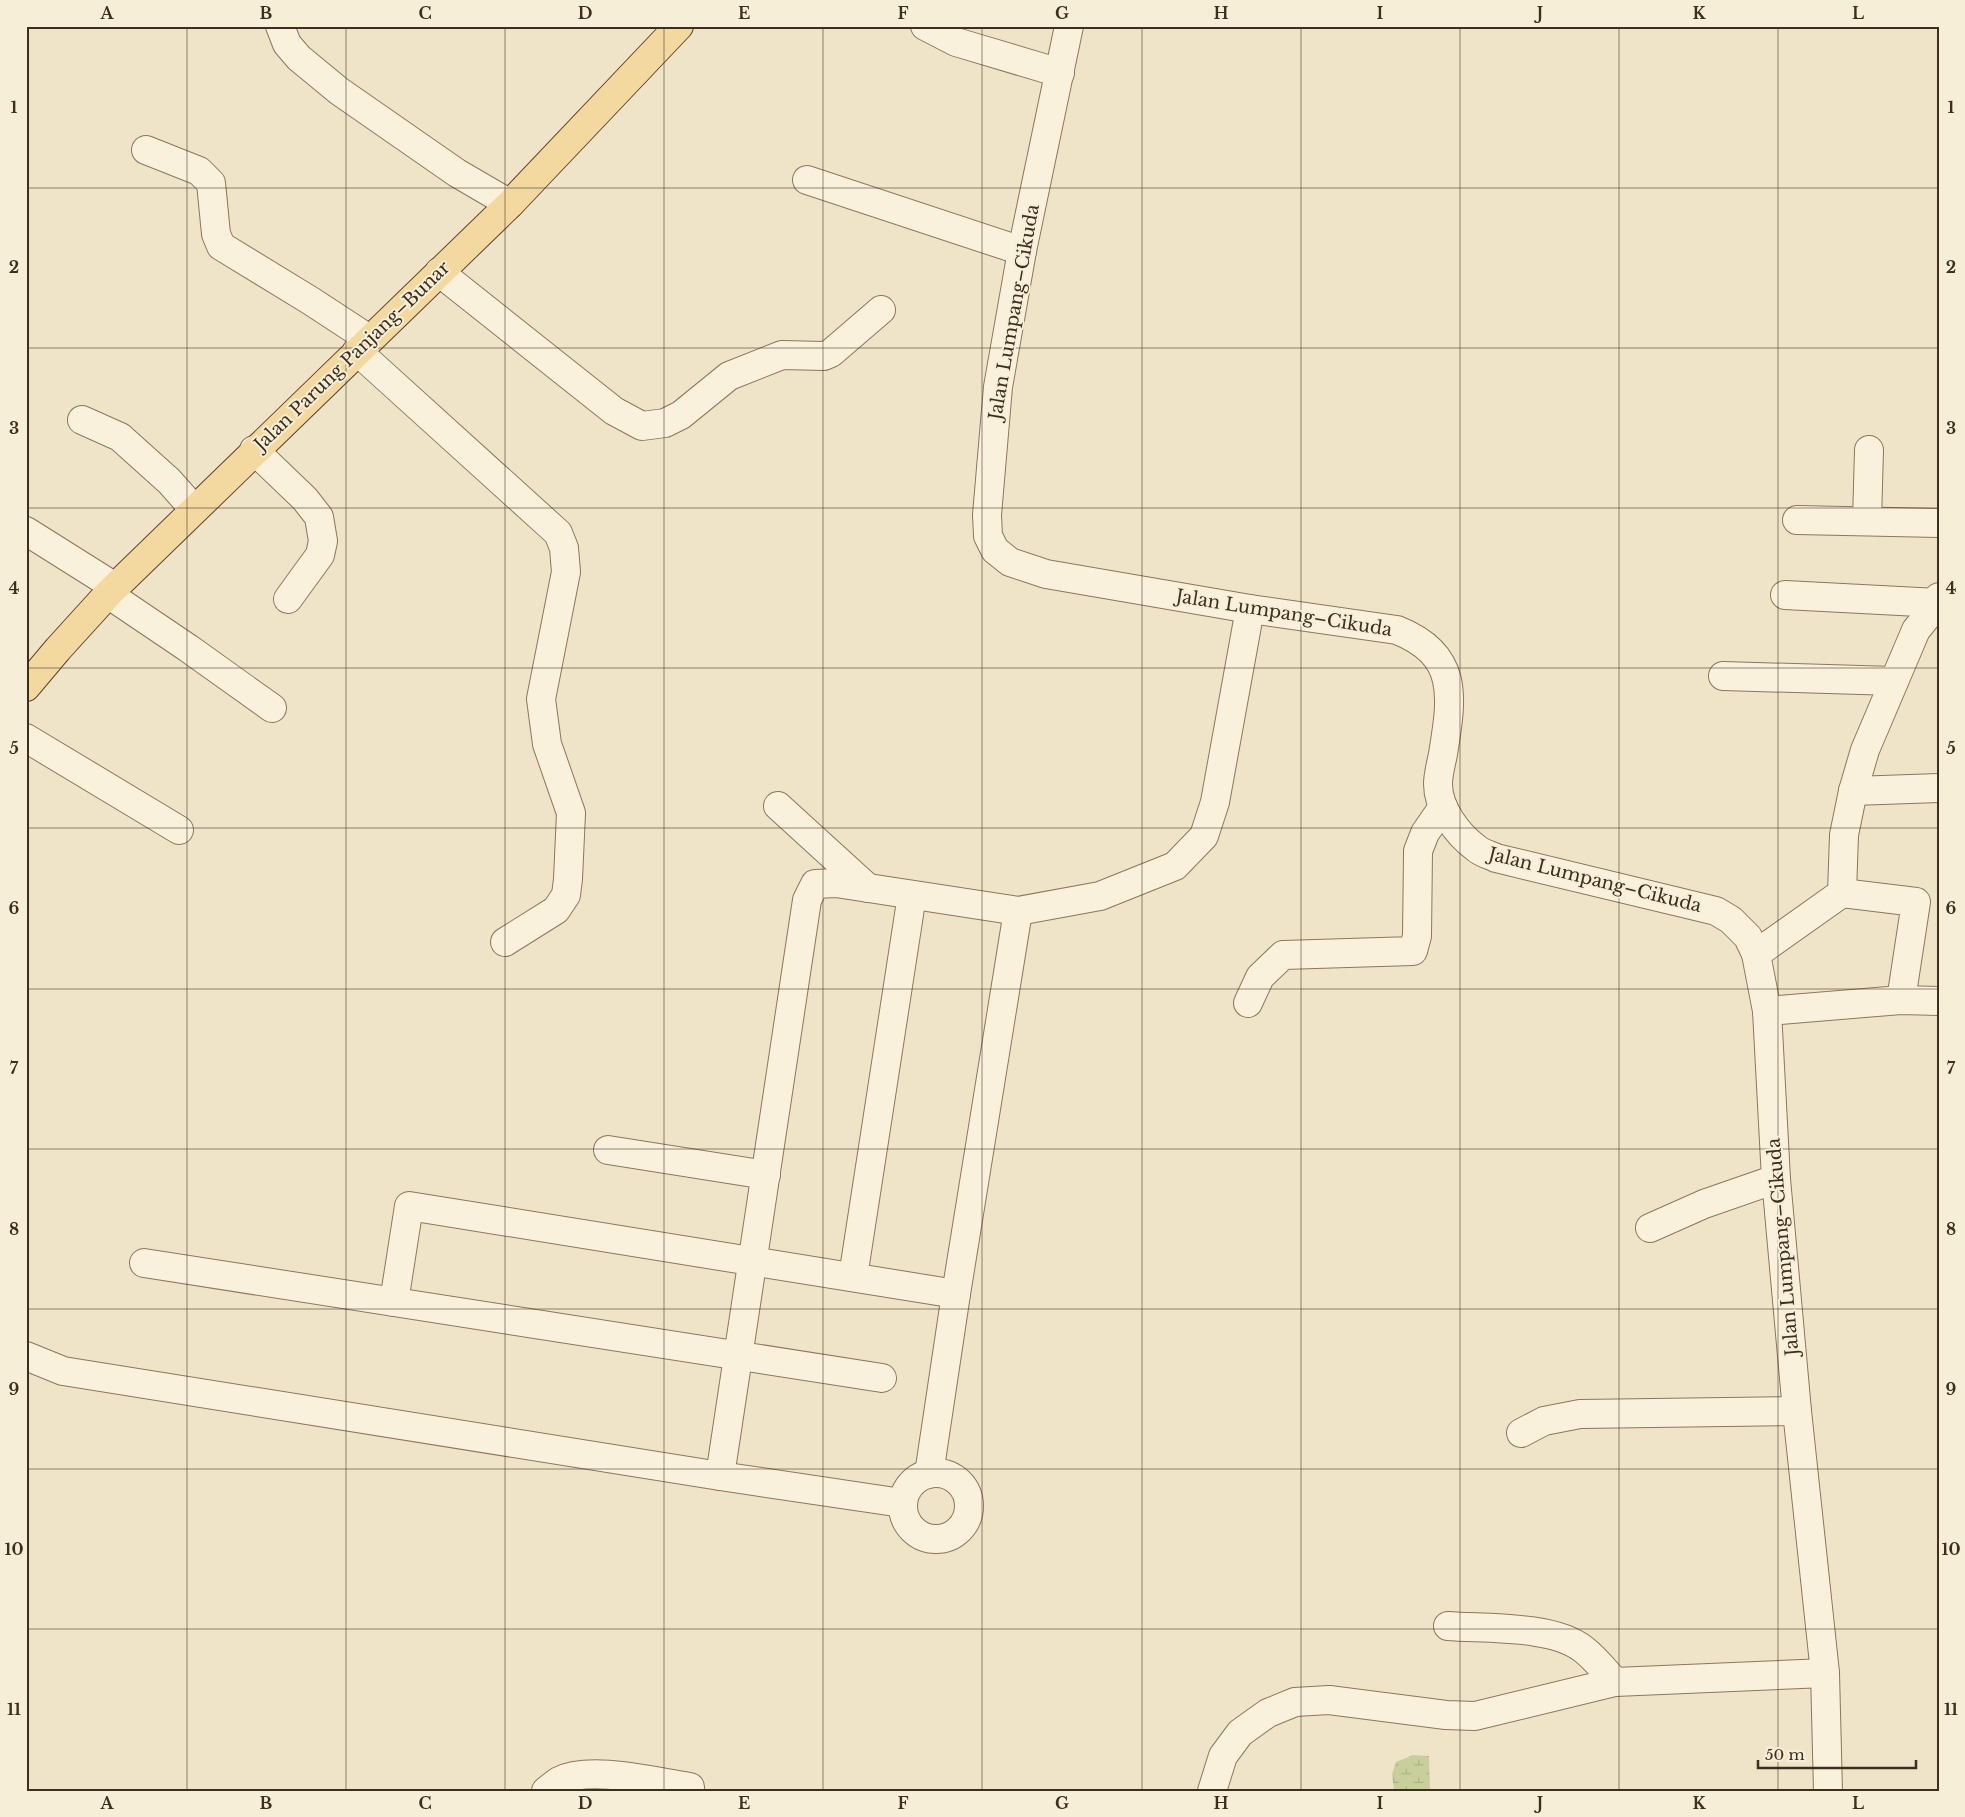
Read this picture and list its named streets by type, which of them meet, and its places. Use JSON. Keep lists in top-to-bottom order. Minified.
{"streets":{"main road":["Jalan Parung Panjang–Bunar"],"street":["Jalan Lumpang–Cikuda"]},"scale_bar":"50 m","grid":{"columns":["A","B","C","D","E","F","G","H","I","J","K","L"],"rows":["1","2","3","4","5","6","7","8","9","10","11"]}}
